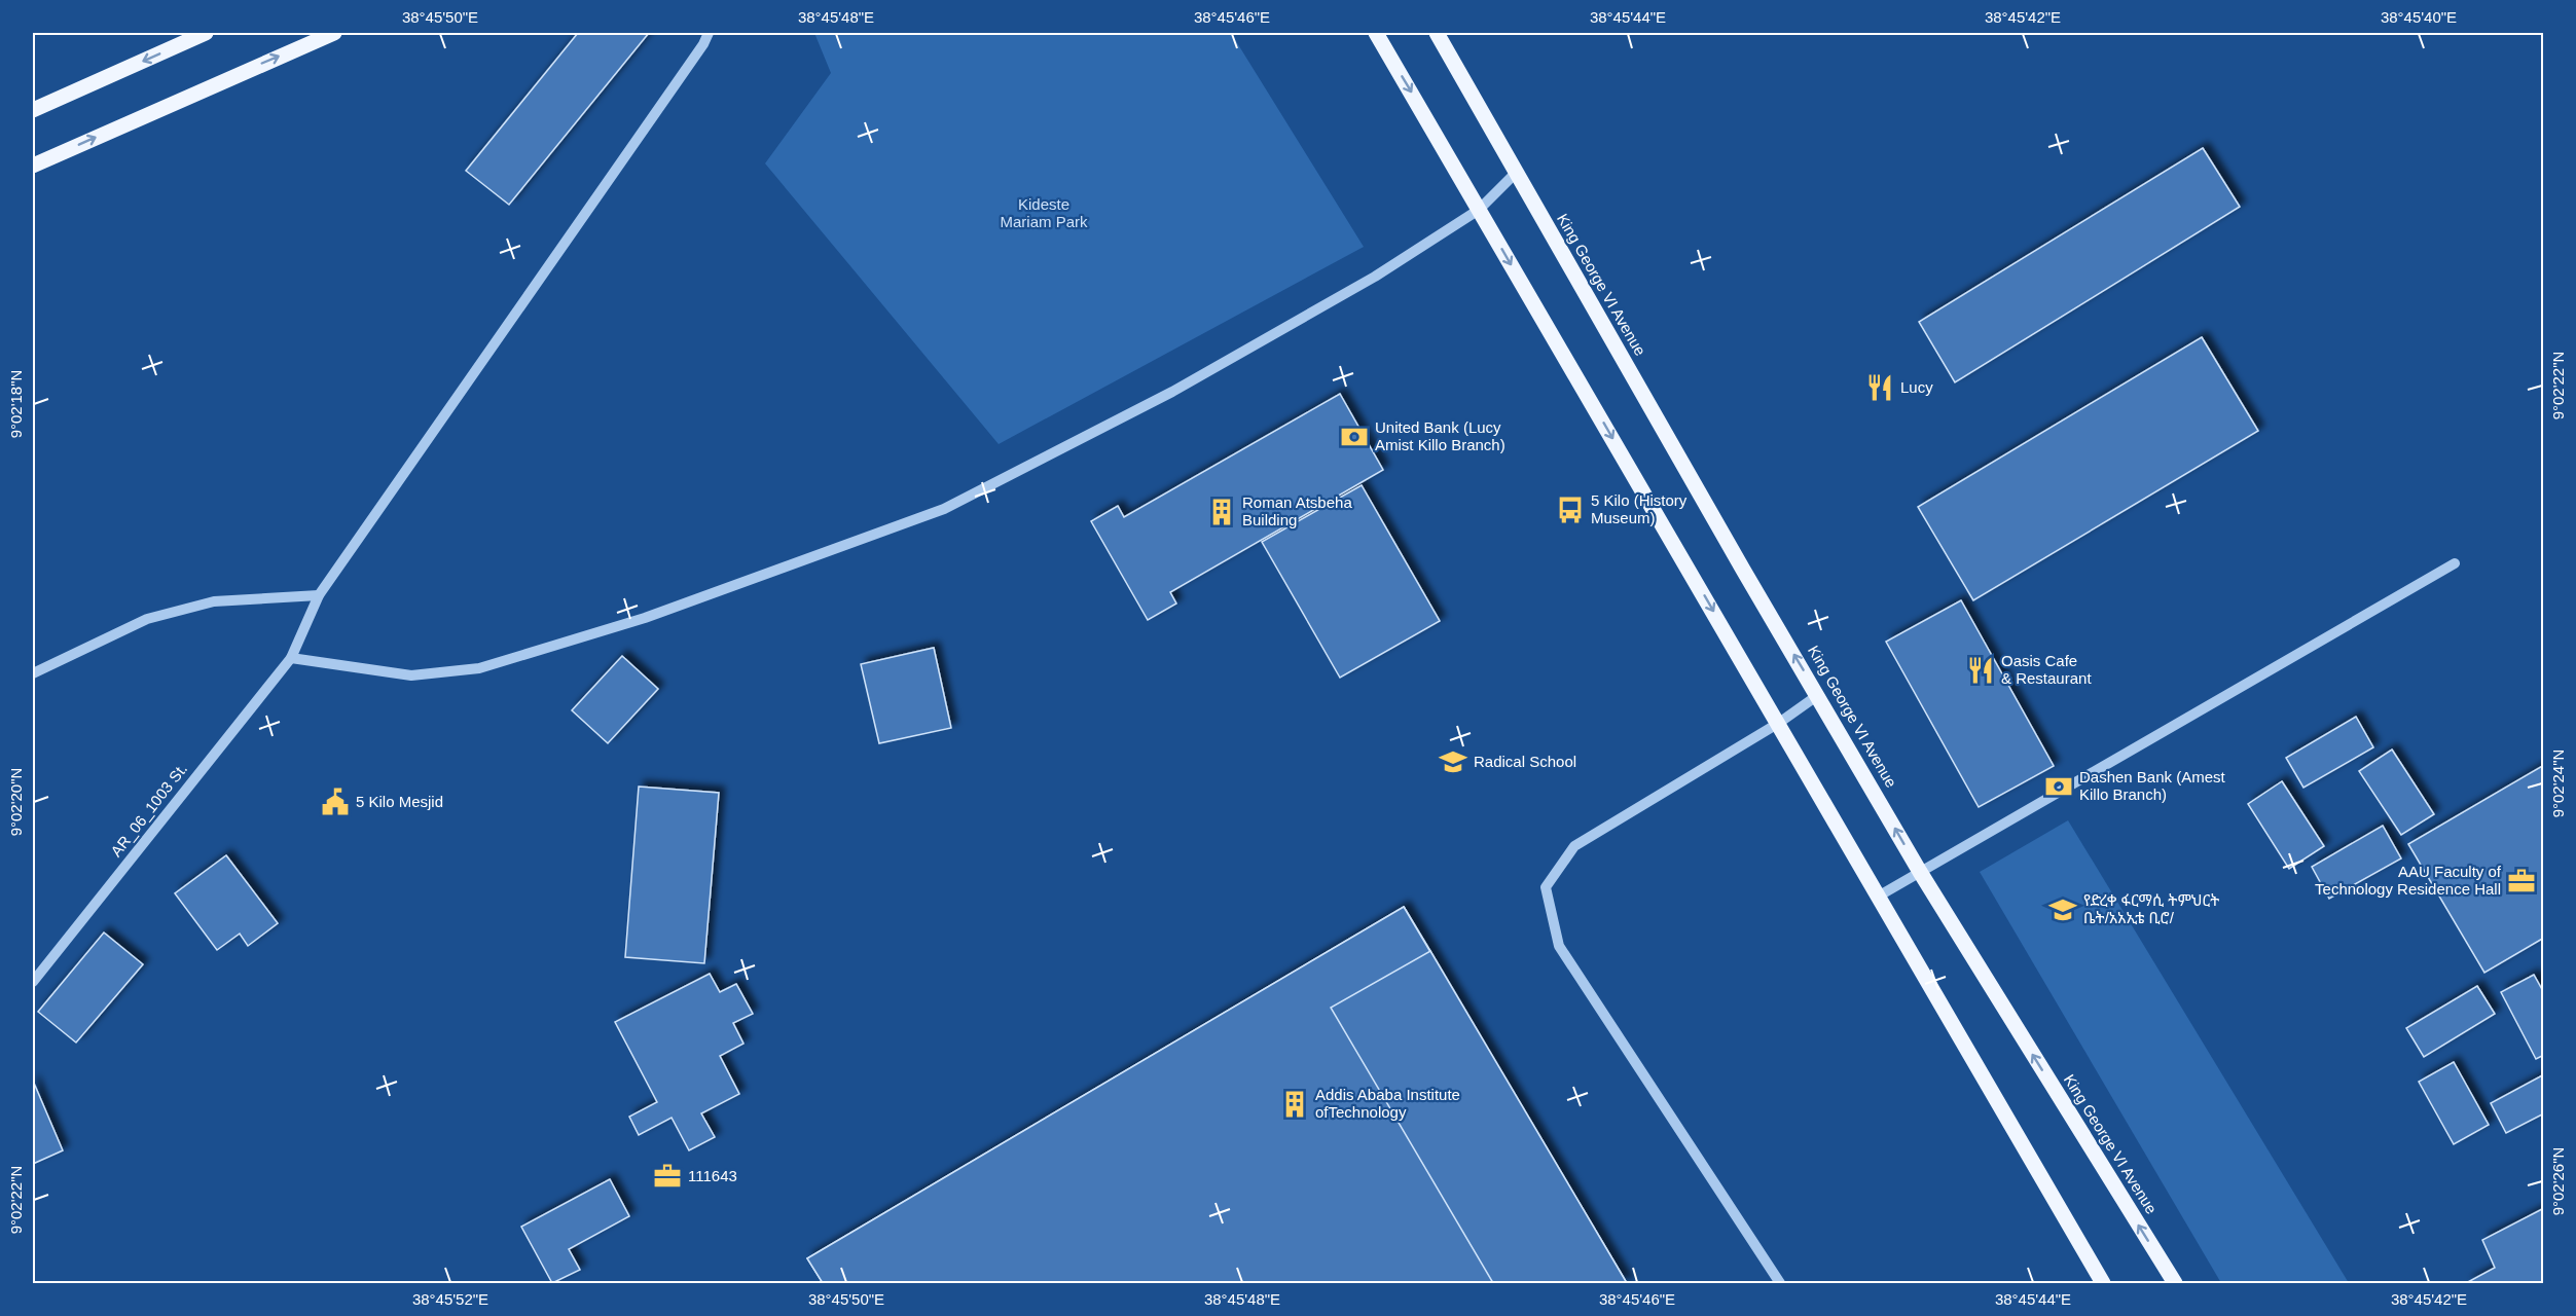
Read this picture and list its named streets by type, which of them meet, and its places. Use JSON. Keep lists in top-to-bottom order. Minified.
{"streets":{"main road":["King George VI Avenue"],"street":["AR_06_1003 St."]},"parks":["Kideste Mariam Park"],"places":{"restaurant":["Lucy","Oasis Cafe & Restaurant"],"bank":["United Bank (Lucy Amist Killo Branch)","Dashen Bank (Amest Killo Branch)"],"bus stop":["5 Kilo (History Museum)"],"building":["Roman Atsbeha Building","Addis Ababa Institute ofTechnology"],"school or university":["Radical School","የድረቀ ፋርማሲ ትምህርት ቤት/አአኢቴ ቢሮ/"],"public building":["5 Kilo Mesjid"],"office":["AAU Faculty of Technology Residence Hall","111643"]},"coordinates":["38°45'50\"E","38°45'48\"E","38°45'46\"E","38°45'44\"E","38°45'42\"E","38°45'40\"E","9°02'22\"N","9°02'18\"N","9°02'24\"N","9°02'20\"N","9°02'26\"N","38°45'52\"E"]}
